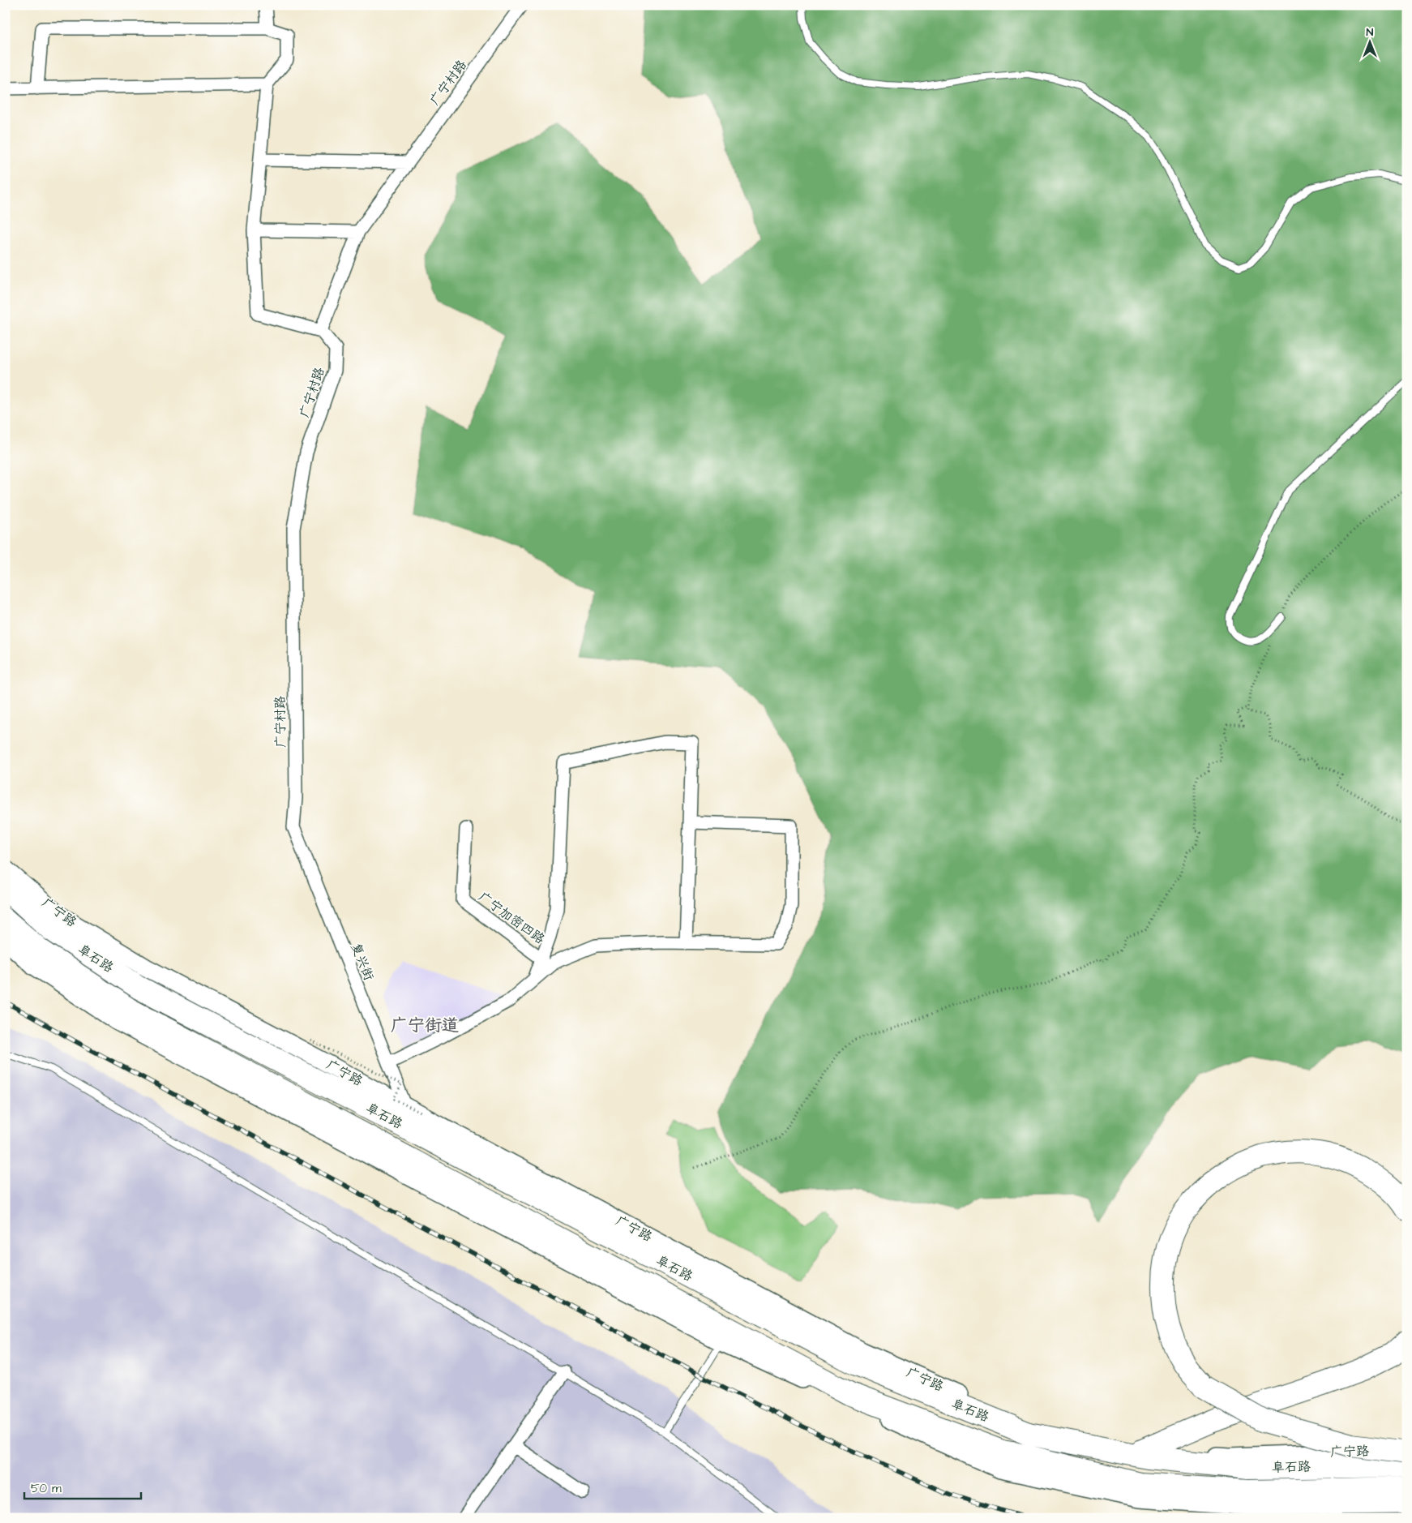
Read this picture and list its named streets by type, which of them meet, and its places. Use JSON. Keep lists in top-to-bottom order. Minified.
{"streets":{"highway":["阜石路"],"street":["广宁村路","广宁路","广宁加密四路","复兴街"]},"crossings":[["广宁村路","复兴街"],["广宁路","复兴街"]],"districts":["广宁街道"],"scale_bar":"50 m","north":"top"}
